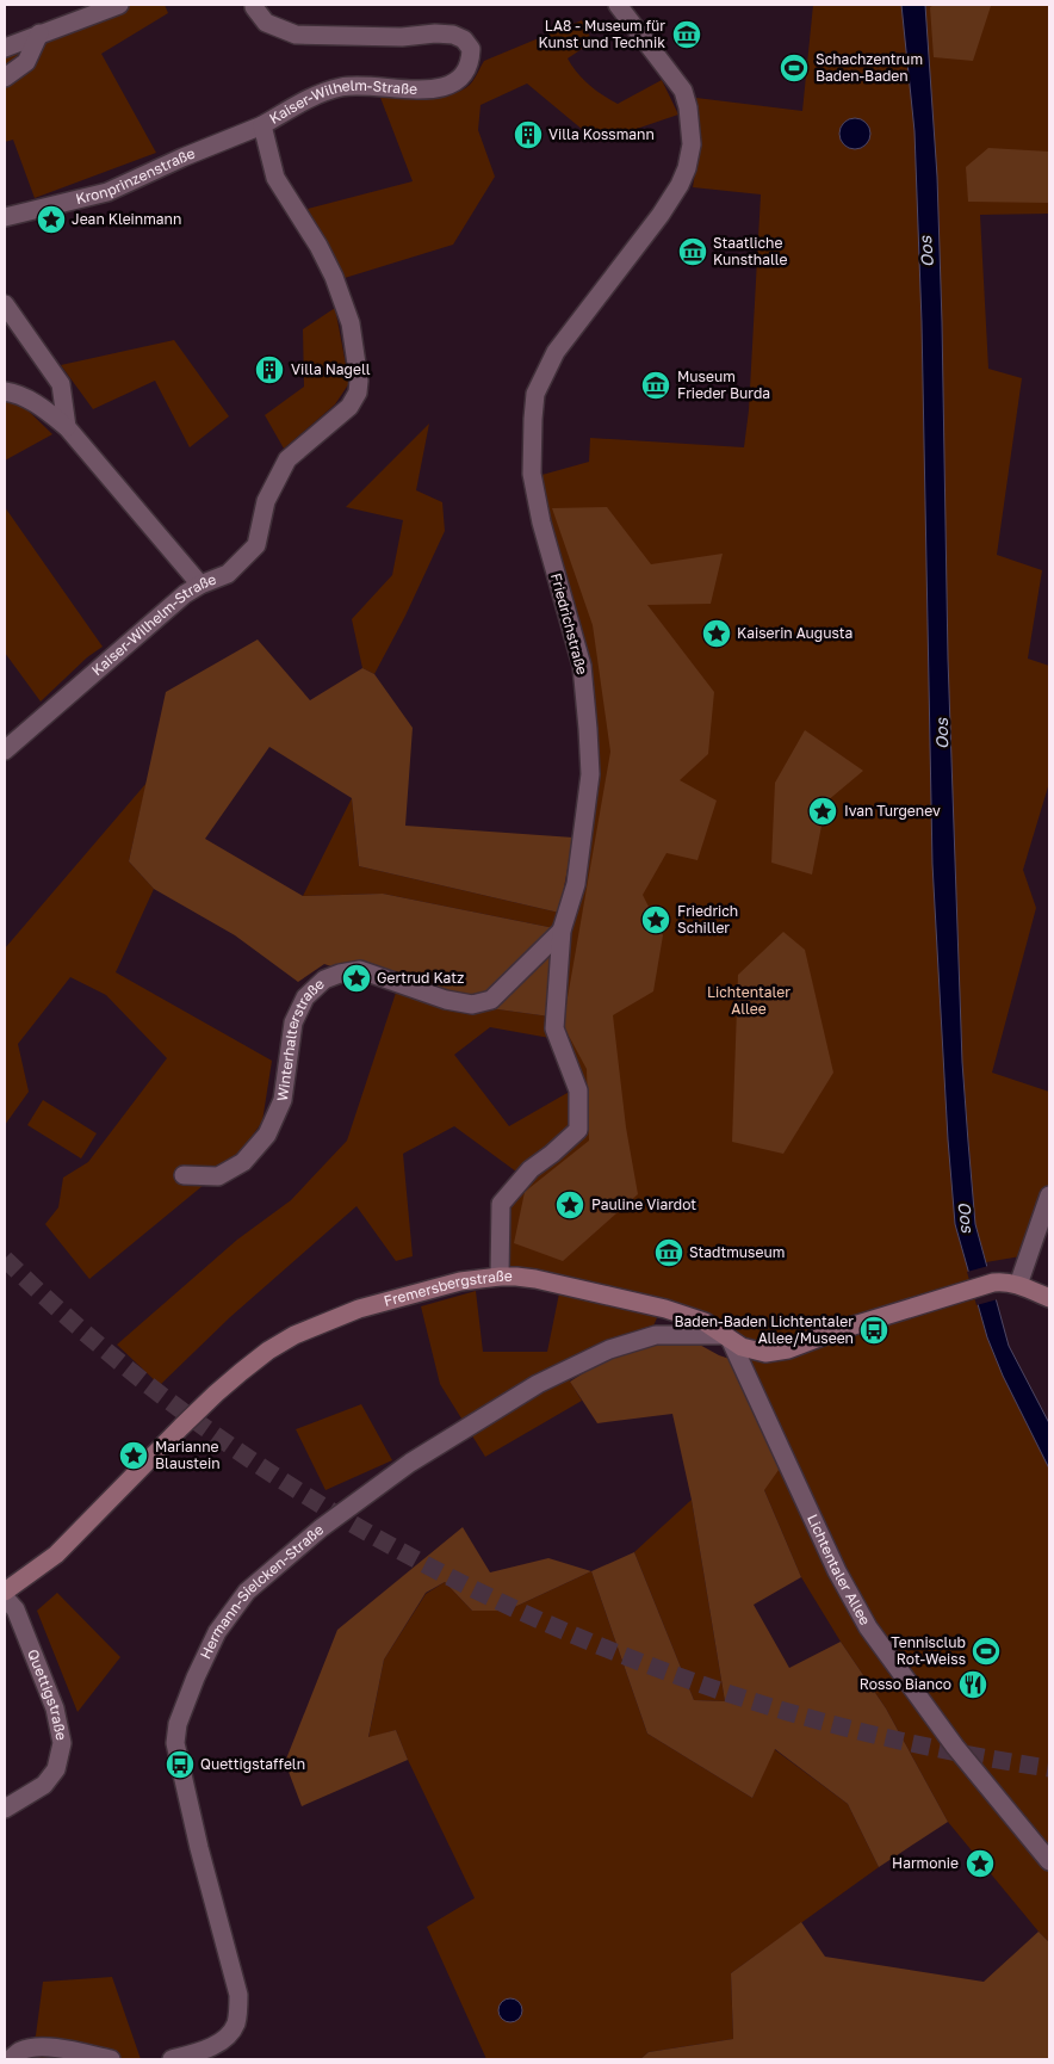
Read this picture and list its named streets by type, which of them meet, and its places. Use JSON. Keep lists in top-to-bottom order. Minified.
{"streets":{"main road":["Fremersbergstraße"],"street":["Kaiser-Wilhelm-Straße","Kronprinzenstraße","Friedrichstraße","Winterhalterstraße","Lichtentaler Allee","Hermann-Sielcken-Straße","Quettigstraße"]},"crossings":[["Kaiser-Wilhelm-Straße","Kronprinzenstraße"],["Friedrichstraße","Winterhalterstraße"],["Friedrichstraße","Fremersbergstraße"],["Fremersbergstraße","Lichtentaler Allee"],["Fremersbergstraße","Hermann-Sielcken-Straße"],["Lichtentaler Allee","Hermann-Sielcken-Straße"]],"water":["Oos"],"parks":["Lichtentaler Allee"],"places":{"museum":["LA8 - Museum für Kunst und Technik","Staatliche Kunsthalle","Museum Frieder Burda","Stadtmuseum"],"sports":["Schachzentrum Baden-Baden","Tennisclub Rot-Weiss"],"building":["Villa Kossmann","Villa Nagell"],"place":["Jean Kleinmann","Kaiserin Augusta","Ivan Turgenev","Friedrich Schiller","Gertrud Katz","Pauline Viardot","Marianne Blaustein","Harmonie"],"bus stop":["Baden-Baden Lichtentaler Allee/Museen","Quettigstaffeln"],"restaurant":["Rosso Bianco"]}}
